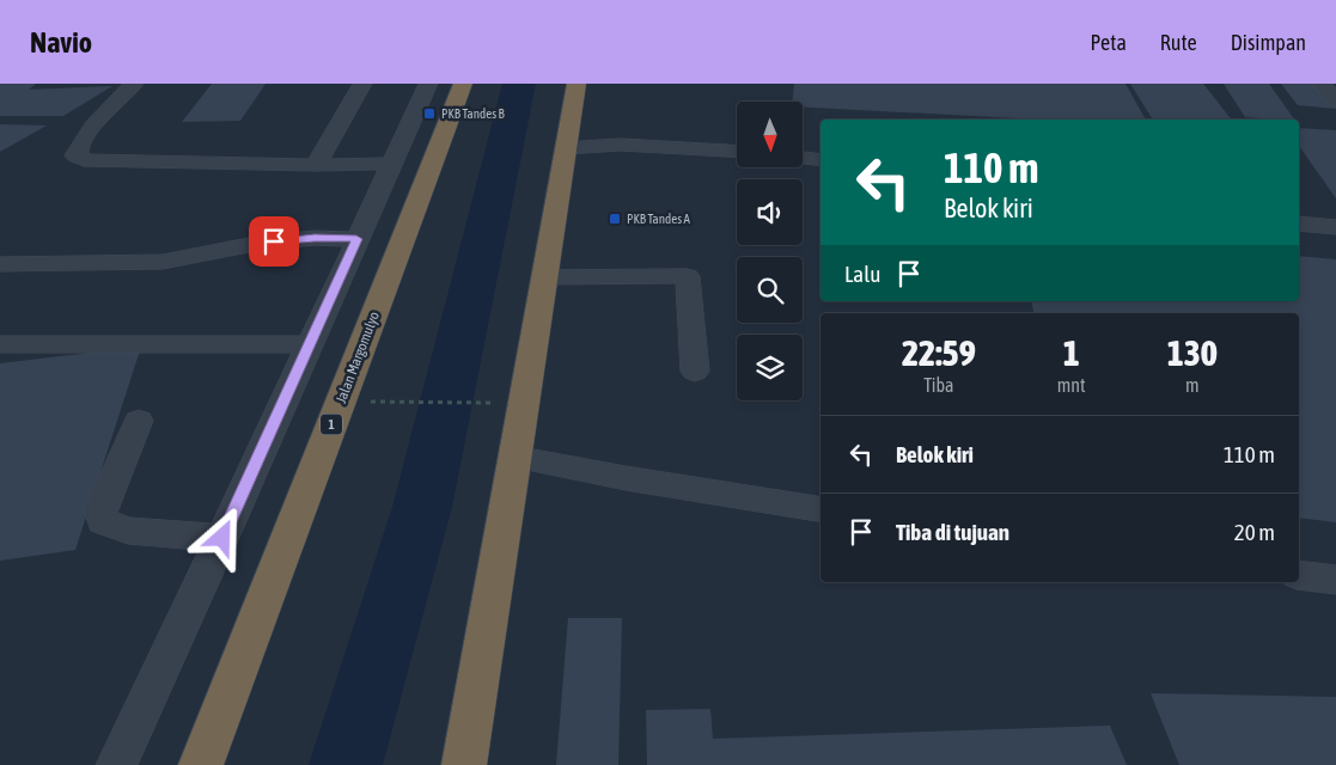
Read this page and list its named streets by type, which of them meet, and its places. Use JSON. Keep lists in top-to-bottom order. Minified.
{"streets":{"highway":["Jalan Margomulyo","1"]},"places":{"transit":["PKB Tandes B","PKB Tandes A"]},"north":"bottom","page":{"header":"Navio","nav":["Peta","Rute","Disimpan"],"turn":["110 m","Belok kiri"],"then":"Lalu","eta":["22:59","Tiba","1","mnt","130","m"],"list":[{"name":"Belok kiri","value":"110 m"},{"name":"Tiba di tujuan","value":"20 m"}]}}
